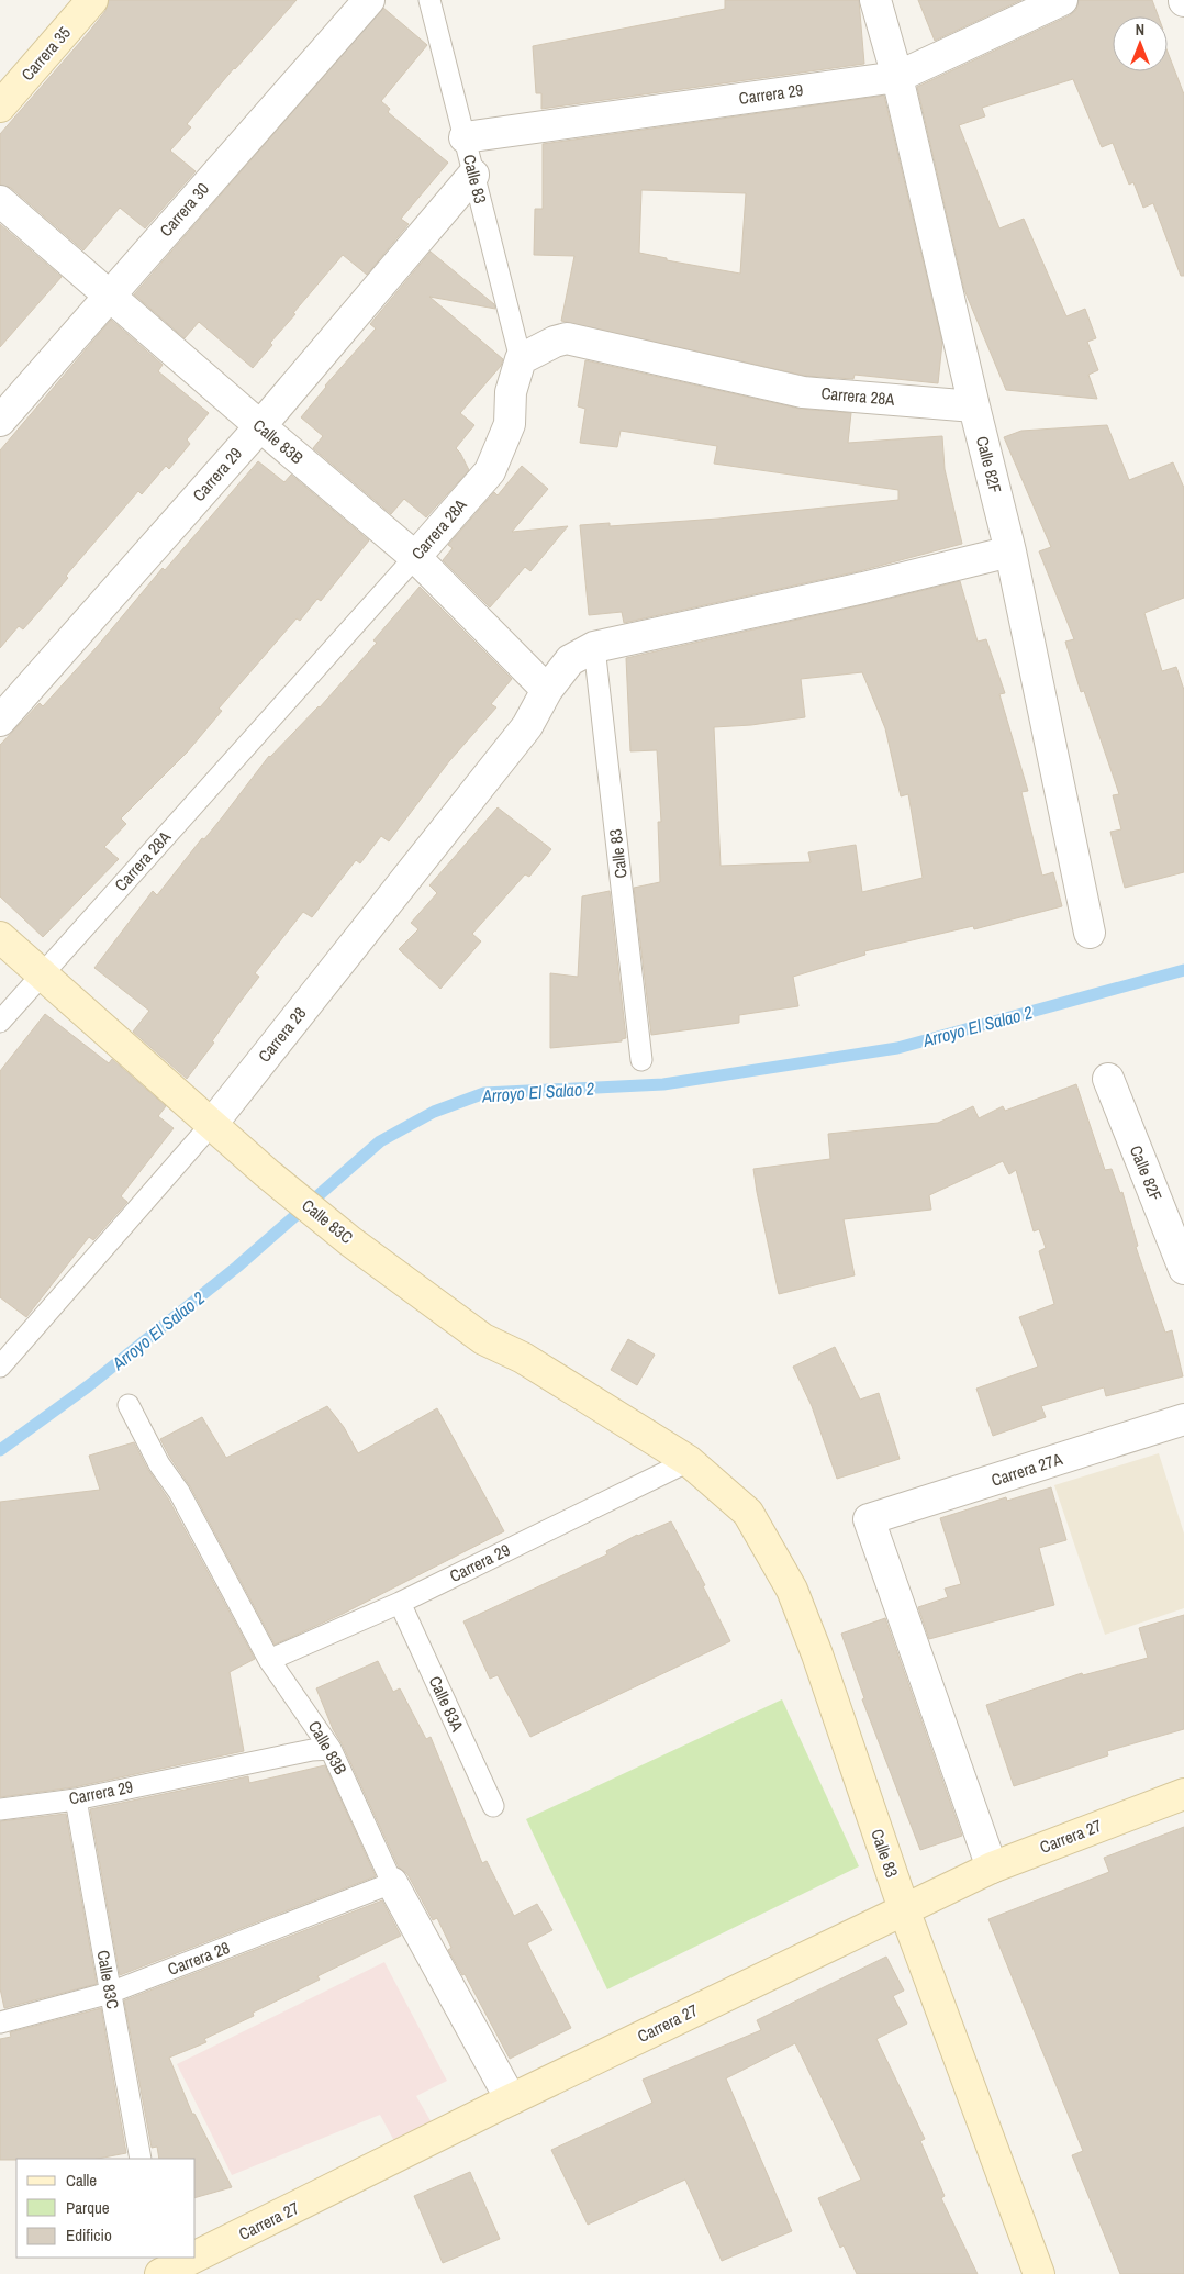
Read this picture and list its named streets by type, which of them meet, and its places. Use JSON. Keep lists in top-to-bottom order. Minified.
{"streets":{"street":["Carrera 35","Carrera 29","Calle 83","Carrera 30","Carrera 28A","Calle 83B","Calle 82F","Carrera 28","Calle 83C","Carrera 27A","Carrera 27"],"lane":["Calle 83A"]},"crossings":[["Carrera 29","Calle 83"],["Carrera 29","Calle 83B"],["Carrera 29","Calle 82F"],["Carrera 29","Calle 83C"],["Carrera 29","Calle 83A"],["Calle 83","Carrera 28A"],["Calle 83","Carrera 28"],["Calle 83","Calle 83C"],["Calle 83","Carrera 27"],["Carrera 30","Calle 83B"],["Carrera 28A","Calle 83B"],["Carrera 28A","Calle 82F"],["Carrera 28A","Calle 83C"],["Calle 83B","Carrera 28"],["Calle 83B","Carrera 27"],["Calle 82F","Carrera 28"],["Carrera 28","Calle 83C"],["Carrera 27A","Carrera 27"]],"water":["Arroyo El Salao 2"],"legend":["Calle","Parque","Edificio"],"north":"top"}
